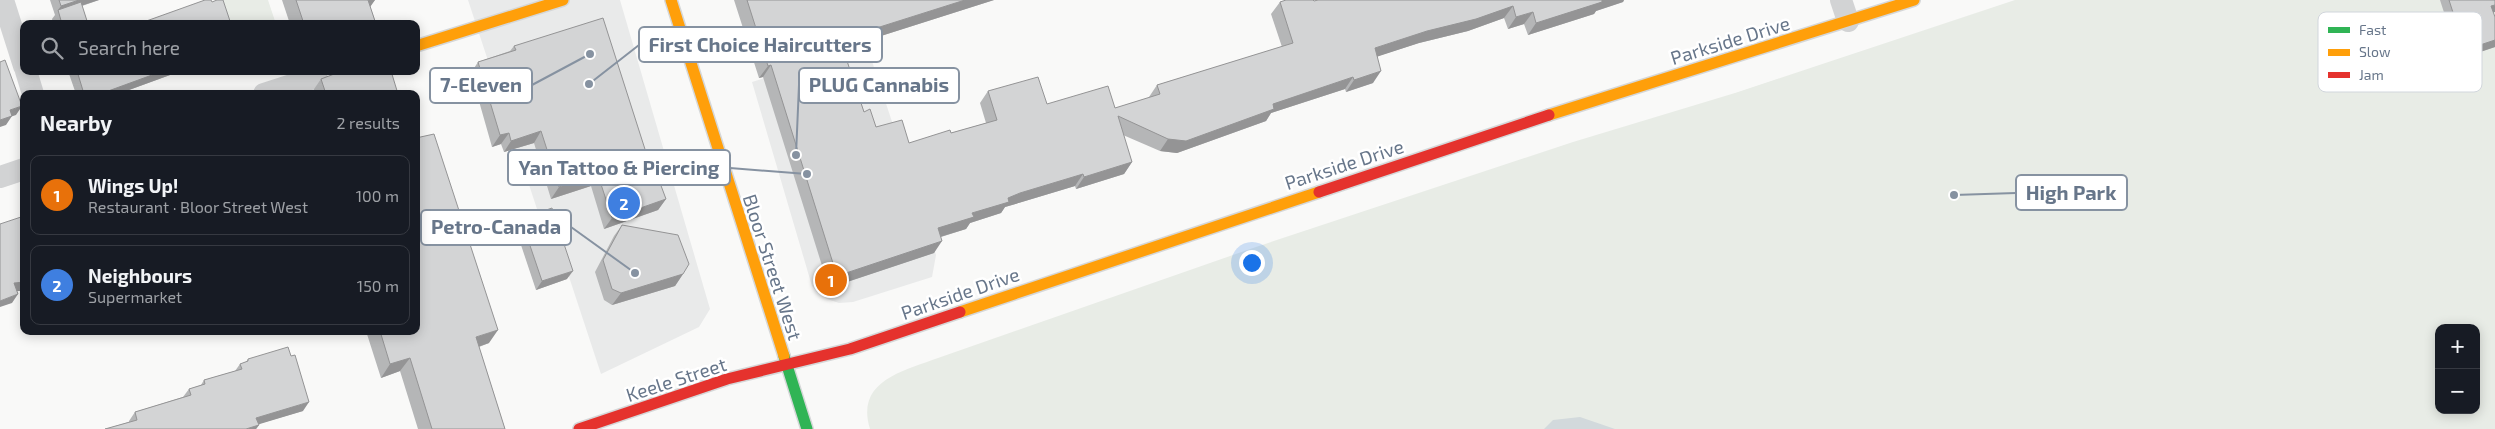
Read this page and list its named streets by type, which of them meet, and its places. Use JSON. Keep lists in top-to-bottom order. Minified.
{"streets":{"main road":["Parkside Drive","Bloor Street West","Keele Street"]},"crossings":[["Parkside Drive","Bloor Street West"],["Parkside Drive","Keele Street"],["Bloor Street West","Keele Street"]],"places":["7-Eleven","First Choice Haircutters","PLUG Cannabis","Yan Tattoo & Piercing","High Park","Petro-Canada"],"legend":["Fast","Slow","Jam"],"page":{"search":"Search here","heading":["Nearby","2 results"],"list":[{"mark":"1","name":"Wings Up!","note":"Restaurant · Bloor Street West","value":"100 m"},{"mark":"2","name":"Neighbours","note":"Supermarket","value":"150 m"}],"pins":["2","1"],"map_buttons":["+","−"]}}
